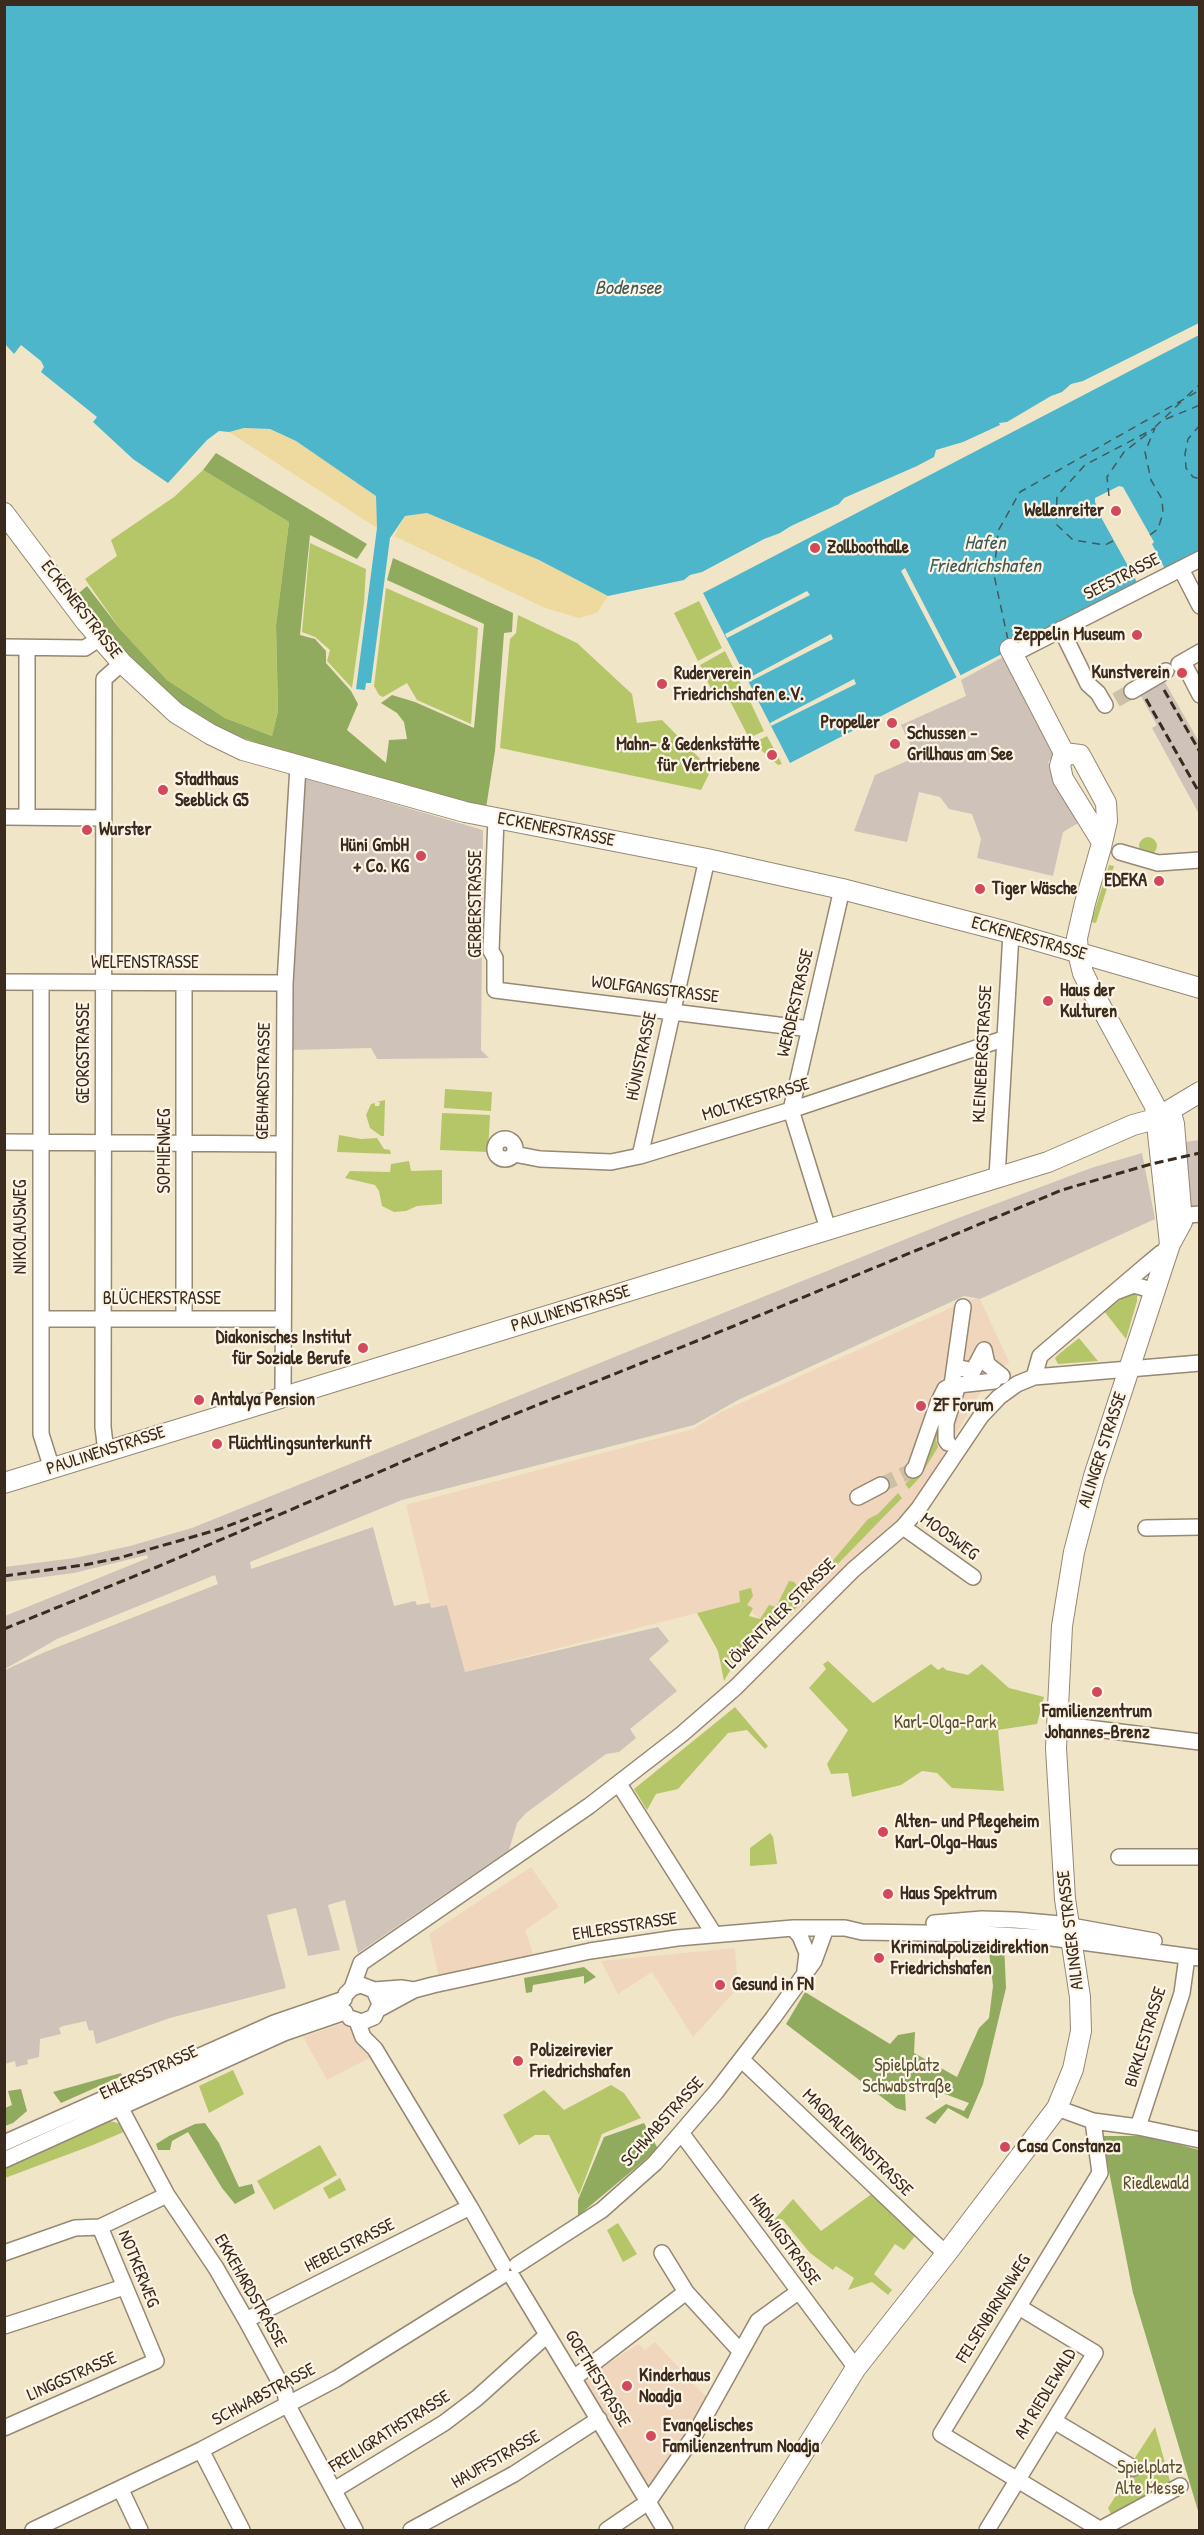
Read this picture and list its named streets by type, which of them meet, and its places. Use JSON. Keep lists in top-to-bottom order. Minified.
{"streets":{"main road":["ECKENERSTRASSE","PAULINENSTRASSE","AILINGER STRASSE"],"street":["SEESTRASSE","GERBERSTRASSE","WELFENSTRASSE","WOLFGANGSTRASSE","WERDERSTRASSE","GEORGSTRASSE","KLEINEBERGSTRASSE","HÜNISTRASSE","GEBHARDSTRASSE","MOLTKESTRASSE","SOPHIENWEG","NIKOLAUSWEG","BLÜCHERSTRASSE","MOOSWEG","LÖWENTALER STRASSE","EHLERSSTRASSE","BIRKLESTRASSE","SCHWABSTRASSE","MAGDALENENSTRASSE","HADWIGSTRASSE","HEBELSTRASSE","NOTKERWEG","EKKEHARDSTRASSE","FELSENBIRNENWEG","LINGGSTRASSE","GOETHESTRASSE","AM RIEDLEWALD","FREILIGRATHSTRASSE","HAUFFSTRASSE"]},"crossings":[["ECKENERSTRASSE","GERBERSTRASSE"],["ECKENERSTRASSE","WERDERSTRASSE"],["ECKENERSTRASSE","GEORGSTRASSE"],["ECKENERSTRASSE","KLEINEBERGSTRASSE"],["ECKENERSTRASSE","HÜNISTRASSE"],["ECKENERSTRASSE","GEBHARDSTRASSE"],["GERBERSTRASSE","WOLFGANGSTRASSE"],["WELFENSTRASSE","GEORGSTRASSE"],["WELFENSTRASSE","GEBHARDSTRASSE"],["WELFENSTRASSE","SOPHIENWEG"],["WELFENSTRASSE","NIKOLAUSWEG"],["WOLFGANGSTRASSE","WERDERSTRASSE"],["WOLFGANGSTRASSE","HÜNISTRASSE"],["WERDERSTRASSE","MOLTKESTRASSE"],["GEORGSTRASSE","BLÜCHERSTRASSE"],["GEORGSTRASSE","PAULINENSTRASSE"],["KLEINEBERGSTRASSE","MOLTKESTRASSE"],["KLEINEBERGSTRASSE","PAULINENSTRASSE"],["HÜNISTRASSE","MOLTKESTRASSE"],["GEBHARDSTRASSE","BLÜCHERSTRASSE"],["GEBHARDSTRASSE","PAULINENSTRASSE"],["SOPHIENWEG","BLÜCHERSTRASSE"],["NIKOLAUSWEG","BLÜCHERSTRASSE"],["NIKOLAUSWEG","PAULINENSTRASSE"],["PAULINENSTRASSE","AILINGER STRASSE"],["AILINGER STRASSE","EHLERSSTRASSE"],["AILINGER STRASSE","MAGDALENENSTRASSE"],["AILINGER STRASSE","HADWIGSTRASSE"],["MOOSWEG","LÖWENTALER STRASSE"],["LÖWENTALER STRASSE","EHLERSSTRASSE"],["LÖWENTALER STRASSE","GOETHESTRASSE"],["EHLERSSTRASSE","BIRKLESTRASSE"],["EHLERSSTRASSE","SCHWABSTRASSE"],["EHLERSSTRASSE","EKKEHARDSTRASSE"],["EHLERSSTRASSE","GOETHESTRASSE"],["SCHWABSTRASSE","MAGDALENENSTRASSE"],["SCHWABSTRASSE","HADWIGSTRASSE"],["SCHWABSTRASSE","EKKEHARDSTRASSE"],["SCHWABSTRASSE","GOETHESTRASSE"],["HEBELSTRASSE","EKKEHARDSTRASSE"],["HEBELSTRASSE","GOETHESTRASSE"],["NOTKERWEG","EKKEHARDSTRASSE"],["NOTKERWEG","LINGGSTRASSE"],["EKKEHARDSTRASSE","FREILIGRATHSTRASSE"],["FELSENBIRNENWEG","AM RIEDLEWALD"],["GOETHESTRASSE","FREILIGRATHSTRASSE"],["GOETHESTRASSE","HAUFFSTRASSE"]],"water":["Bodensee","Hafen Friedrichshafen"],"parks":["Karl-Olga-Park","Spielplatz Schwabstraße","Riedlewald","Spielplatz Alte Messe"],"places":["Wellenreiter","Zollboothalle","Zeppelin Museum","Kunstverein","Ruderverein Friedrichshafen e.V.","Propeller","Schussen - Grillhaus am See","Mahn- & Gedenkstätte für Vertriebene","Stadthaus Seeblick G5","Wurster","Hüni GmbH + Co. KG","EDEKA","Tiger Wäsche","Haus der Kulturen","Diakonisches Institut für Soziale Berufe","Antalya Pension","ZF Forum","Flüchtlingsunterkunft","Familienzentrum Johannes-Brenz","Alten- und Pflegeheim Karl-Olga-Haus","Haus Spektrum","Kriminalpolizeidirektion Friedrichshafen","Gesund in FN","Polizeirevier Friedrichshafen","Casa Constanza","Kinderhaus Noadja","Evangelisches Familienzentrum Noadja"]}
